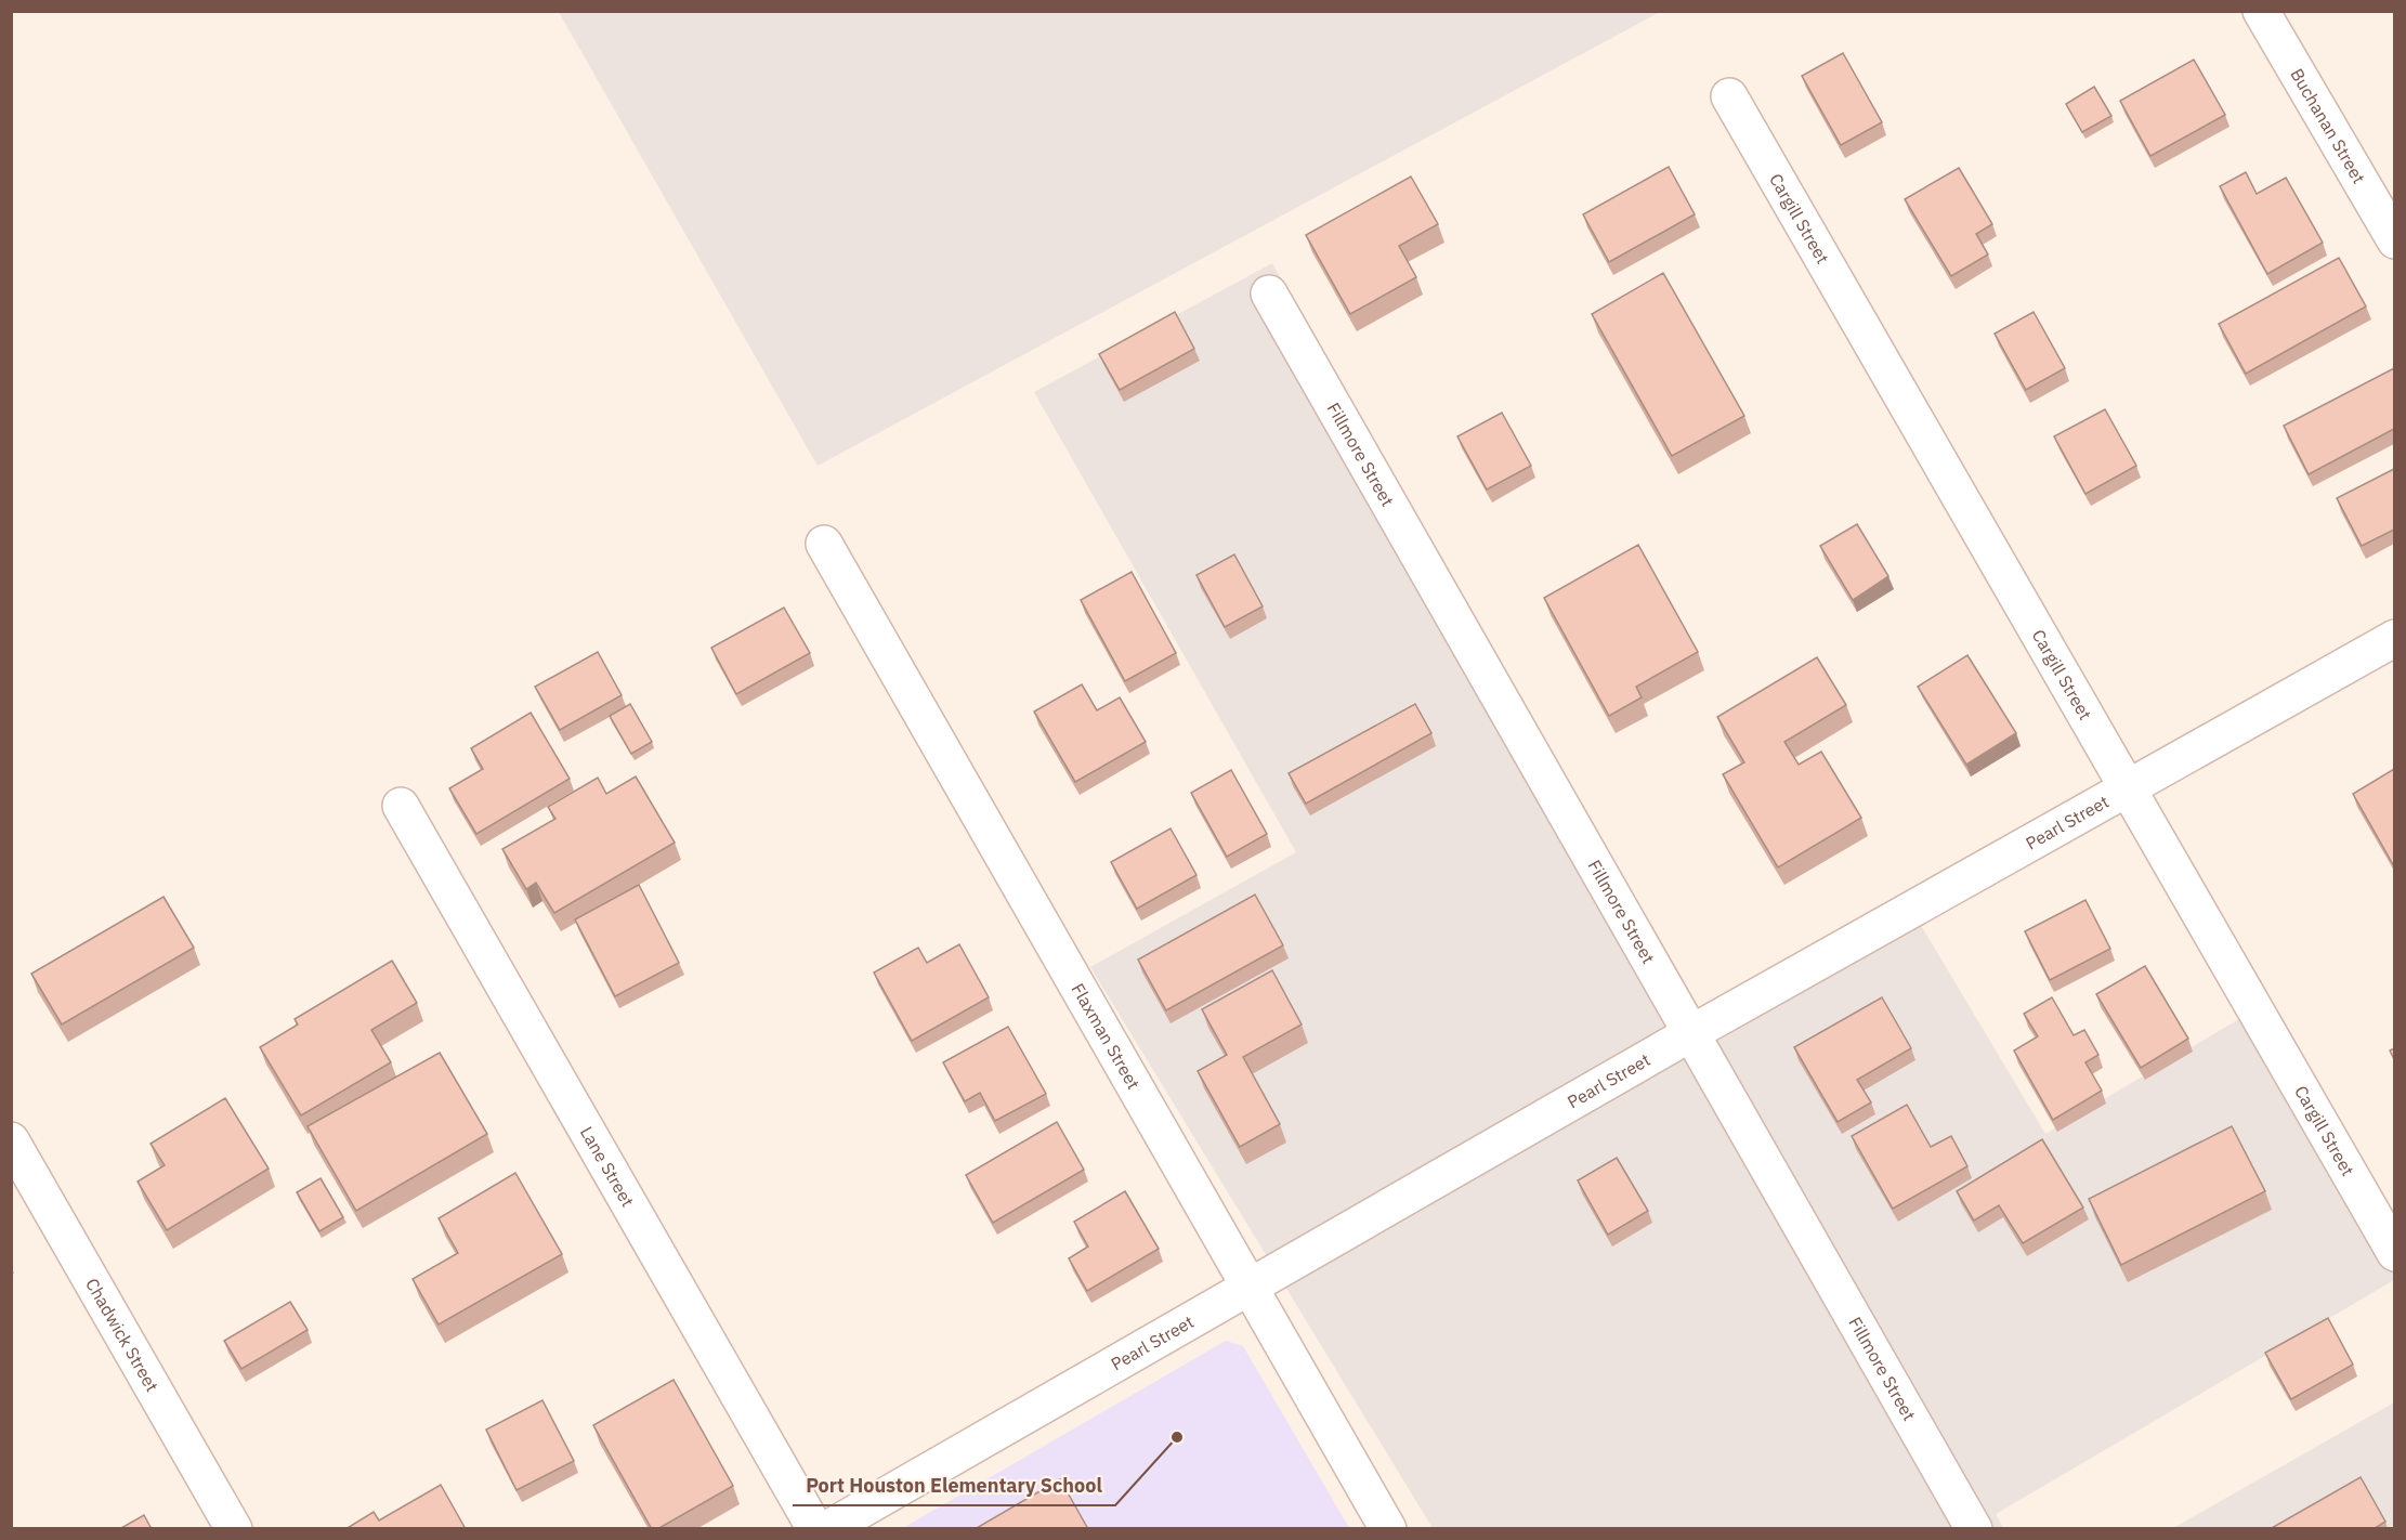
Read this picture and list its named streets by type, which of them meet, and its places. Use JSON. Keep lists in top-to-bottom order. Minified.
{"streets":{"street":["Buchanan Street","Cargill Street","Fillmore Street","Pearl Street","Flaxman Street","Lane Street","Chadwick Street"]},"crossings":[["Cargill Street","Pearl Street"],["Fillmore Street","Pearl Street"],["Pearl Street","Flaxman Street"]],"places":["Port Houston Elementary School"]}
